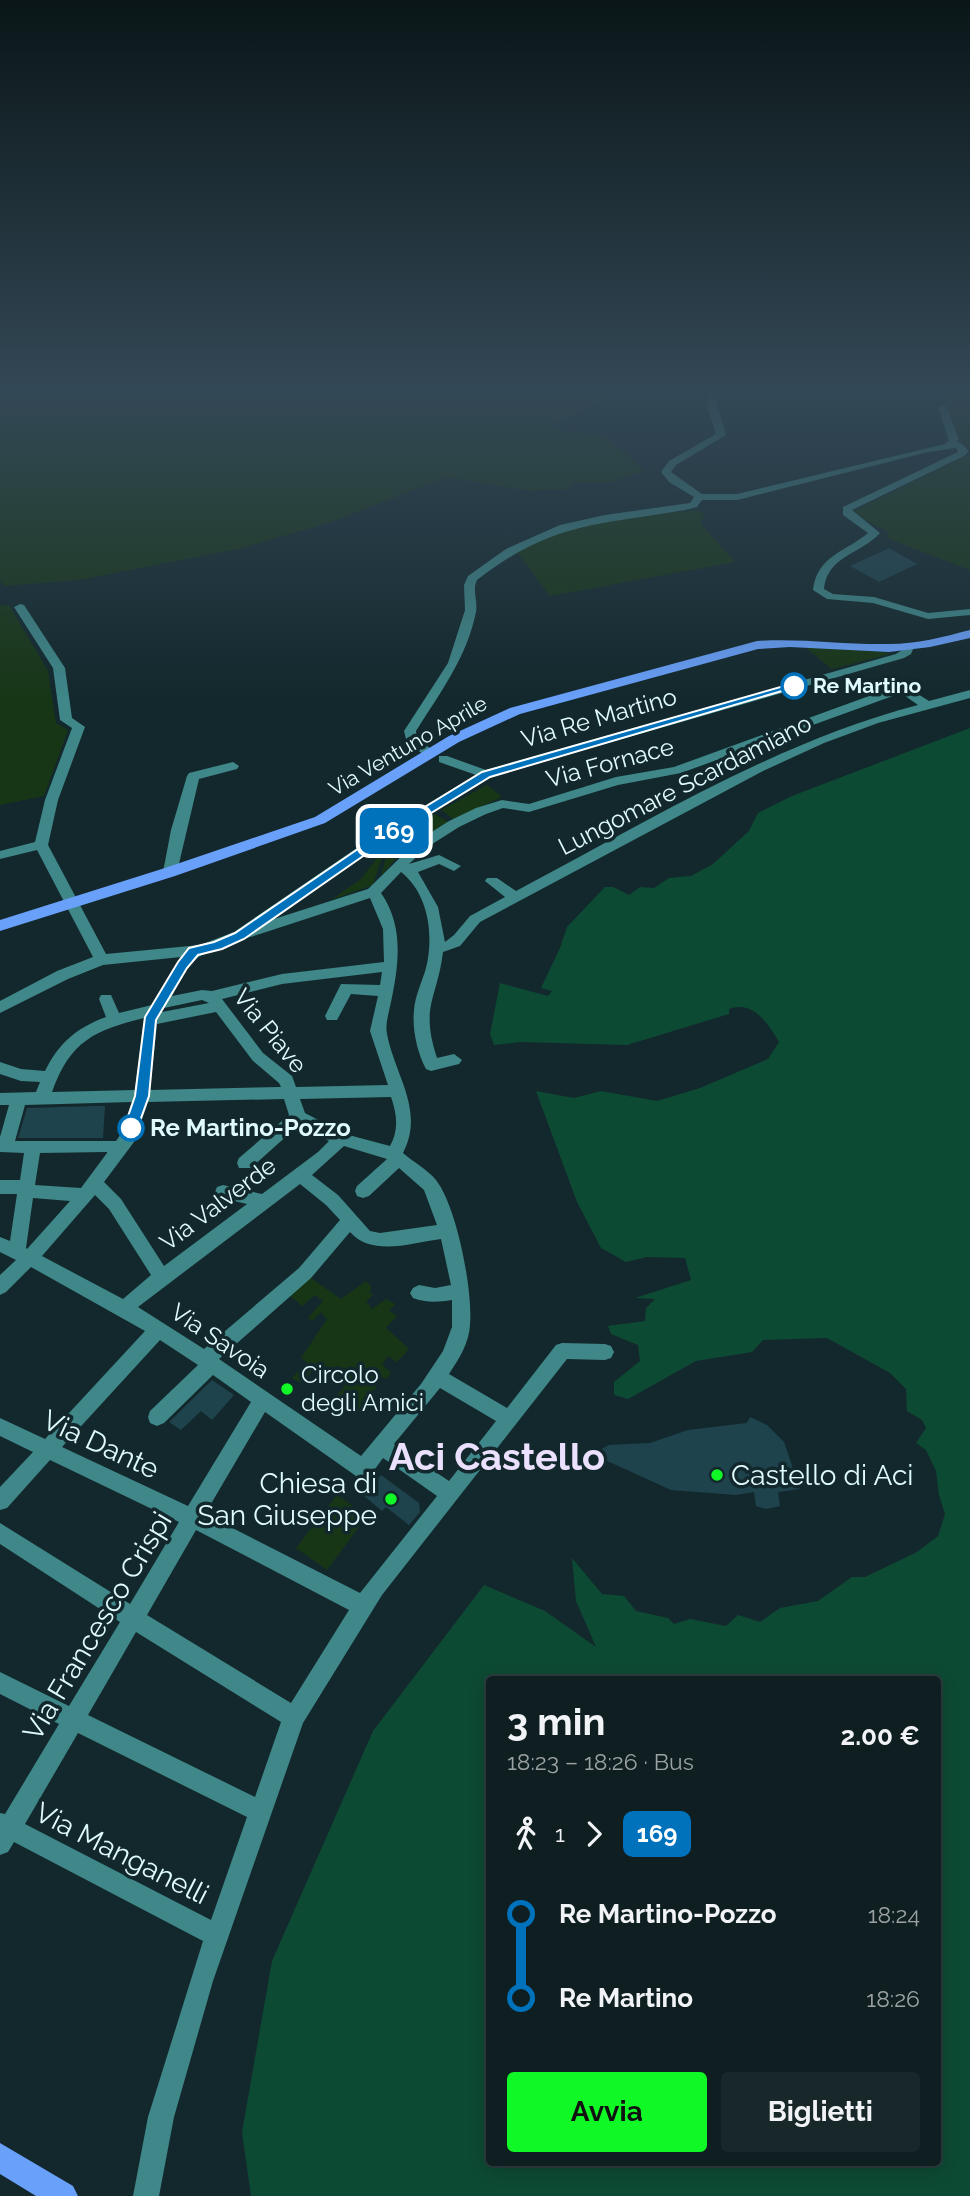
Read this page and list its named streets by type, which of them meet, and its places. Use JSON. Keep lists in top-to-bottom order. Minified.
{"streets":{"main road":["Via Ventuno Aprile"],"street":["Via Re Martino","Via Fornace","Lungomare Scardamiano","Via Piave","Via Valverde","Via Savoia","Via Dante","Via Francesco Crispi","Via Manganelli"]},"crossings":[["Via Re Martino","Via Ventuno Aprile"],["Via Re Martino","Via Fornace"],["Via Fornace","Lungomare Scardamiano"],["Via Valverde","Via Savoia"],["Via Savoia","Via Francesco Crispi"],["Via Dante","Via Francesco Crispi"],["Via Francesco Crispi","Via Manganelli"]],"districts":["Aci Castello"],"places":["Re Martino","Re Martino-Pozzo","Circolo degli Amici","Castello di Aci","Chiesa di San Giuseppe"],"lines":["bus line 169"],"page":{"on_map":"169","heading":["3 min","18:23 – 18:26 · Bus","2.00 €"],"legs":["1","169"],"list":[{"name":"Re Martino-Pozzo","value":"18:24"},{"name":"Re Martino","value":"18:26"}],"buttons":["Avvia","Biglietti"]}}
